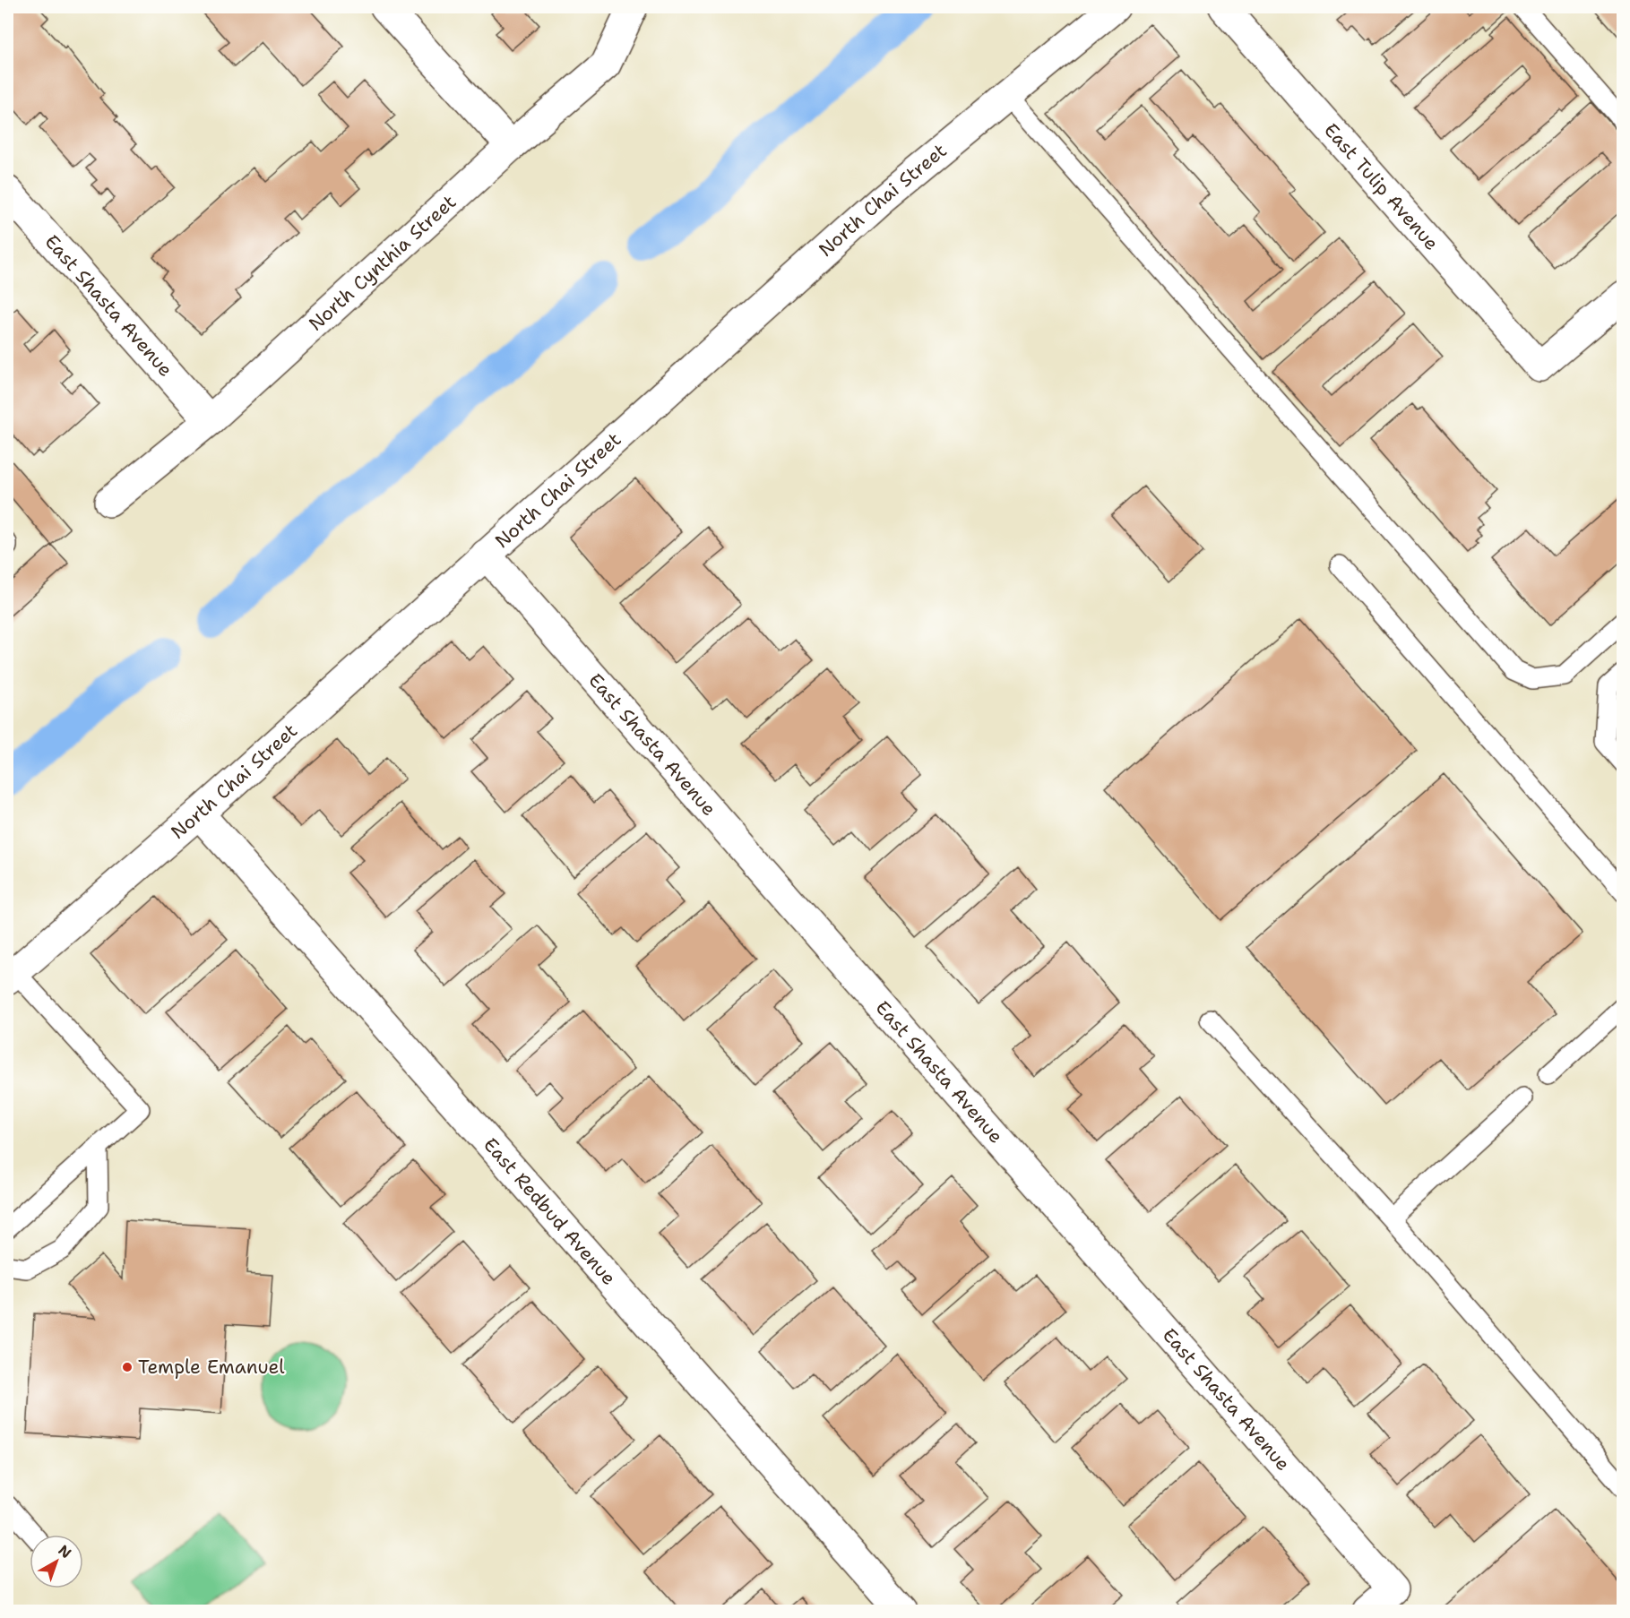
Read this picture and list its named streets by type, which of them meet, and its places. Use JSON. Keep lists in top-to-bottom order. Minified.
{"streets":{"street":["East Tulip Avenue","North Chai Street","North Cynthia Street","East Shasta Avenue","East Redbud Avenue"]},"crossings":[["North Chai Street","East Shasta Avenue"],["North Chai Street","East Redbud Avenue"],["North Cynthia Street","East Shasta Avenue"]],"places":["Temple Emanuel"],"north":"top right"}
